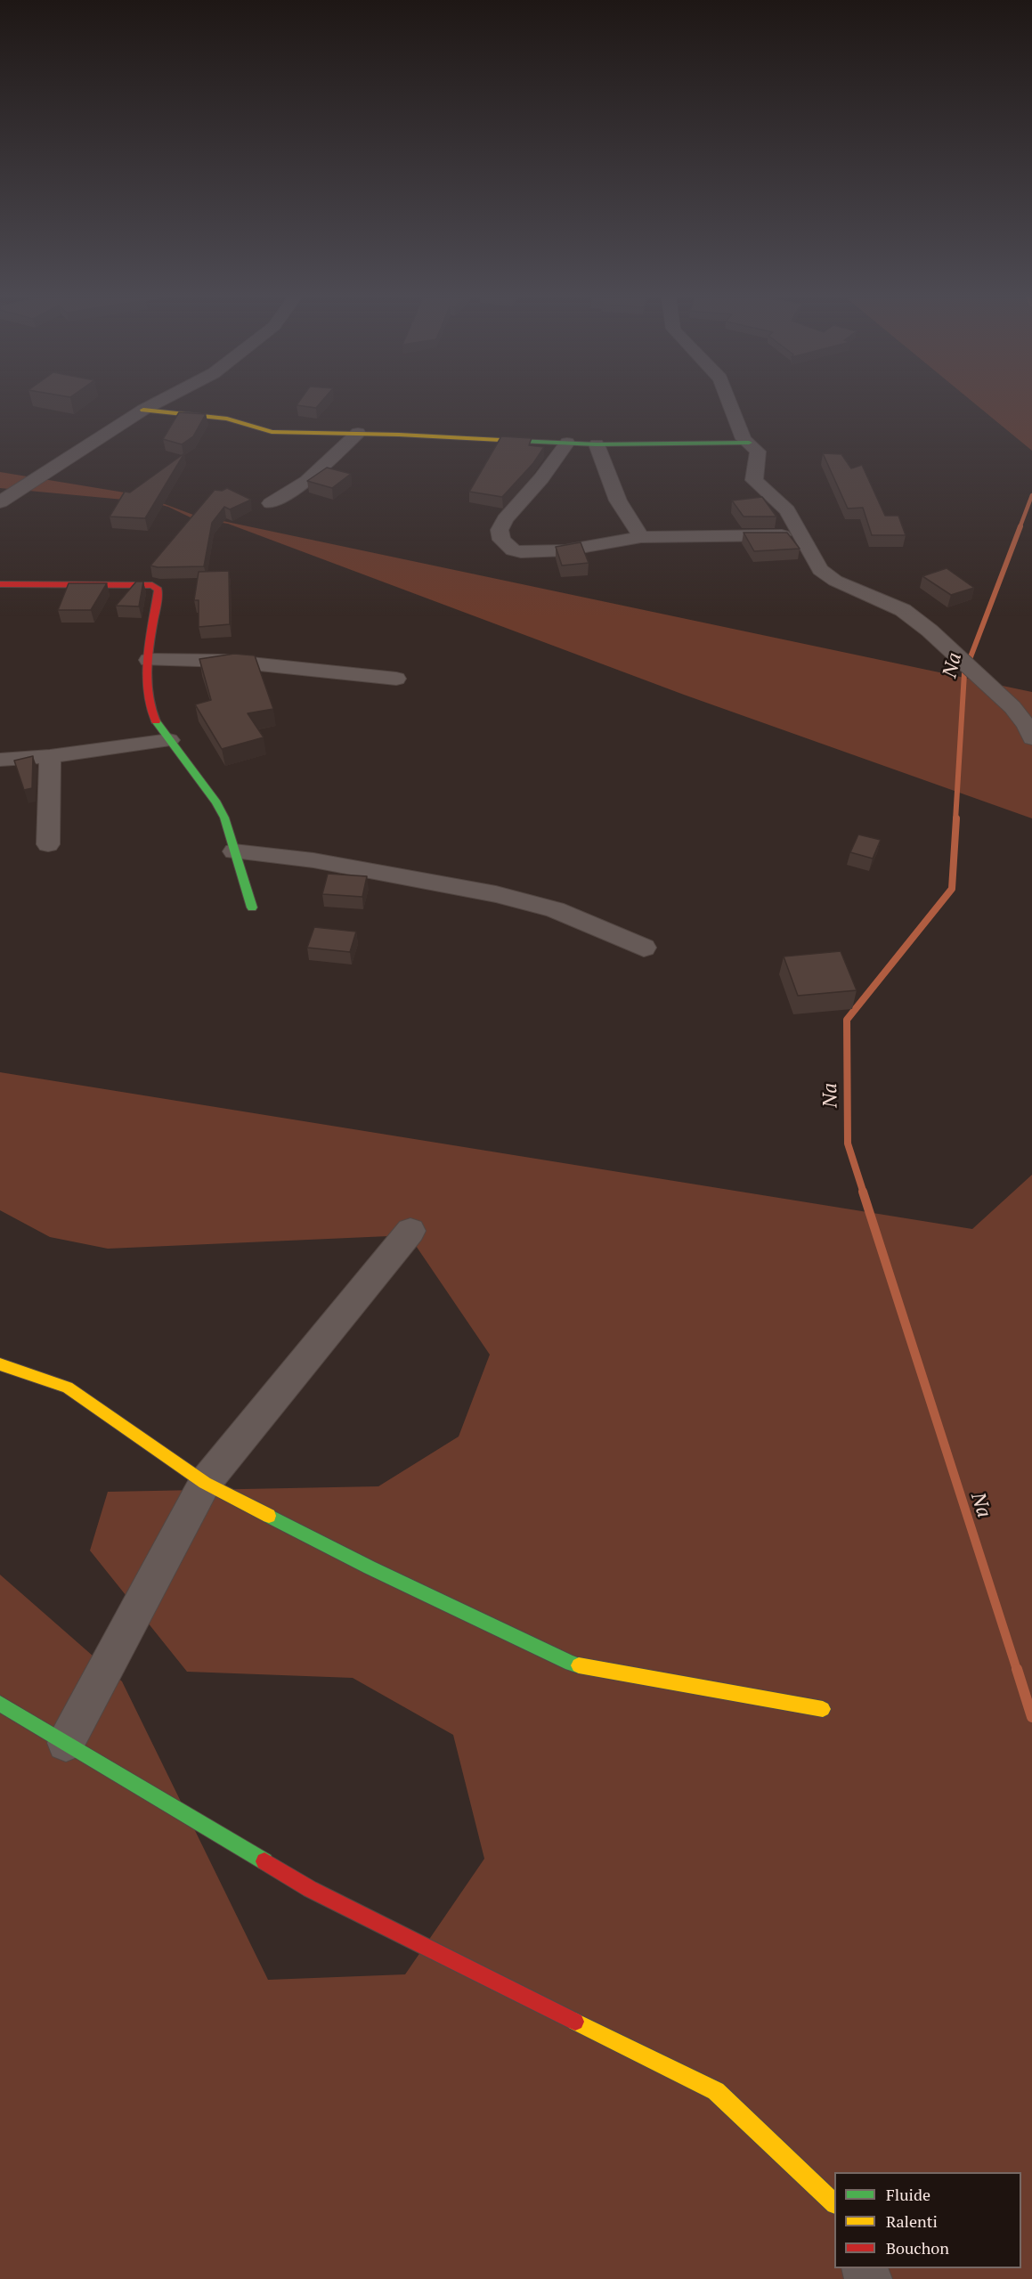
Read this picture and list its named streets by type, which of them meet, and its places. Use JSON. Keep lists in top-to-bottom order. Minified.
{"water":["Na"],"legend":["Fluide","Ralenti","Bouchon"]}
